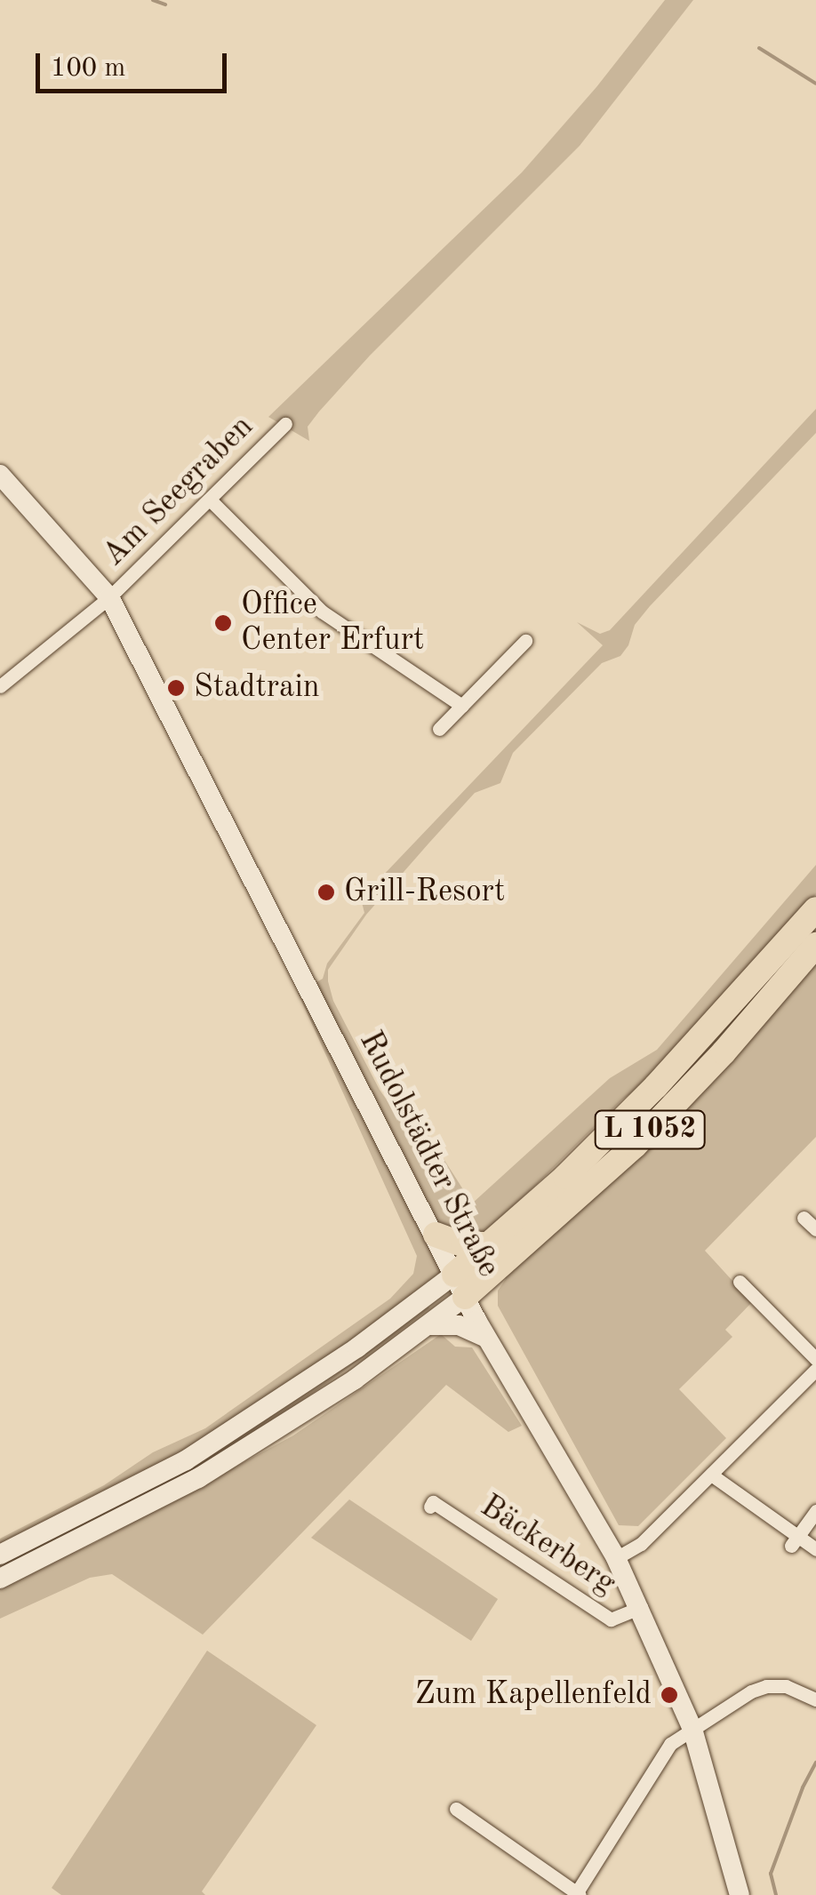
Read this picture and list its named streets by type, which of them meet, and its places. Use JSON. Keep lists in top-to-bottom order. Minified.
{"streets":{"highway":["L 1052"],"street":["Am Seegraben","Rudolstädter Straße","Bäckerberg"]},"crossings":[["Am Seegraben","Rudolstädter Straße"],["L 1052","Rudolstädter Straße"],["Rudolstädter Straße","Bäckerberg"]],"places":["Office Center Erfurt","Stadtrain","Grill-Resort","Zum Kapellenfeld"],"scale_bar":"100 m"}
